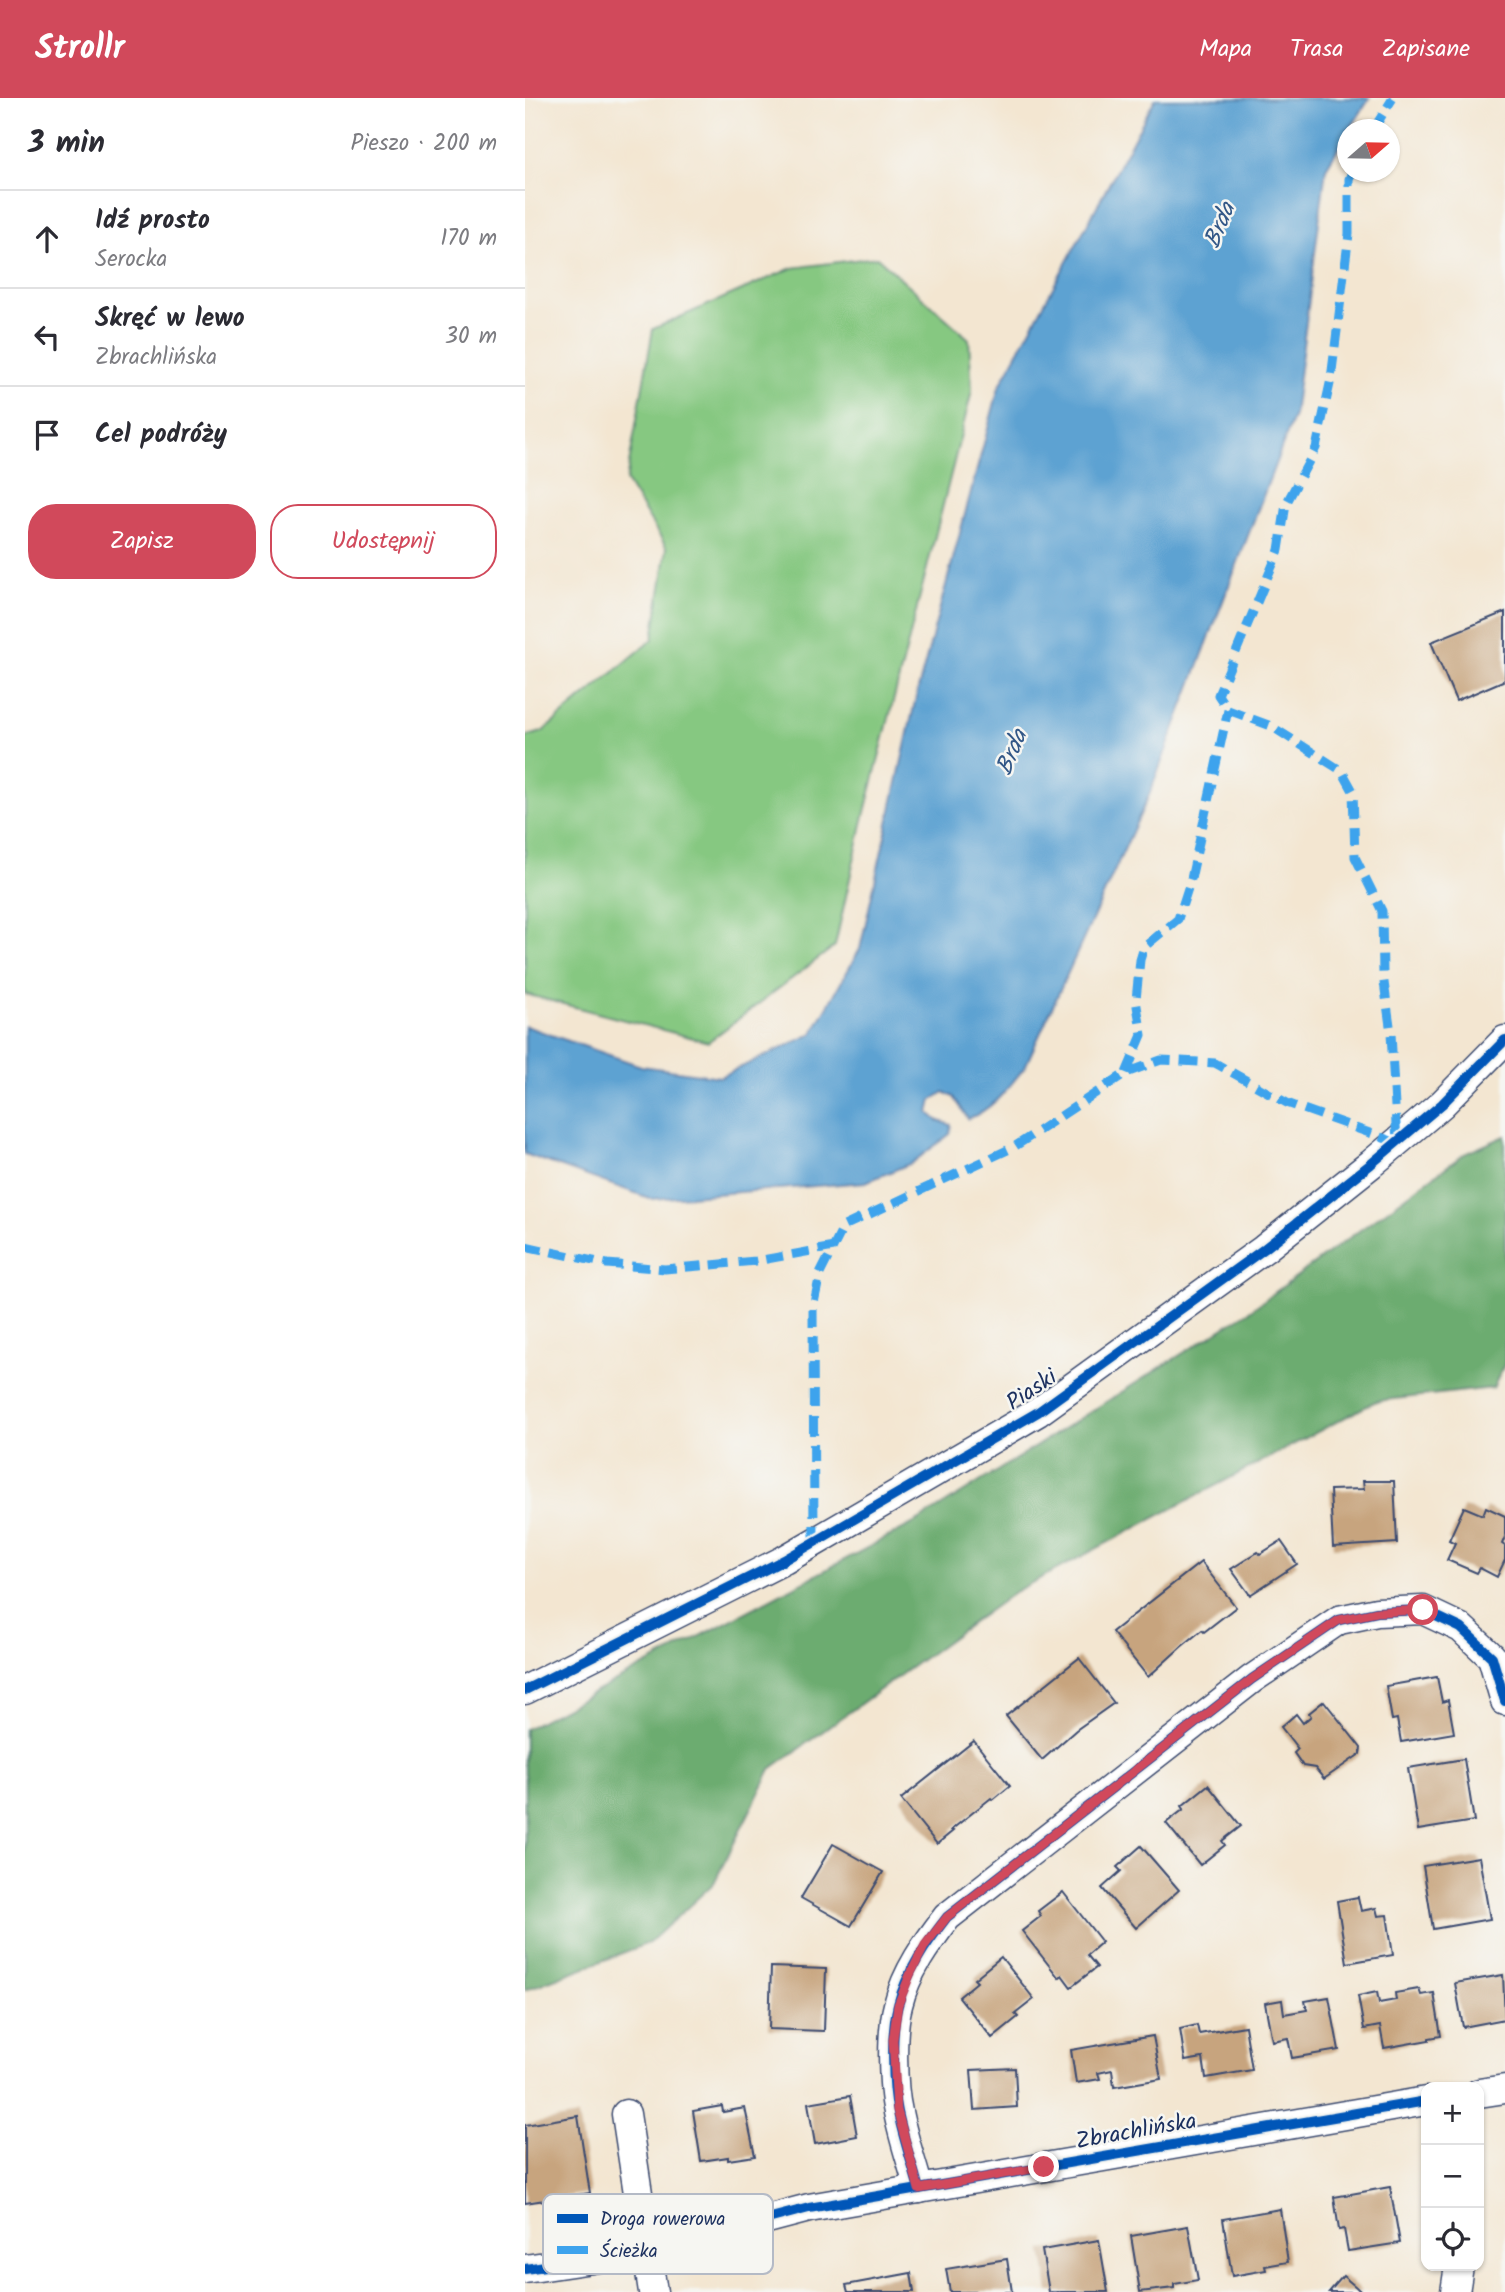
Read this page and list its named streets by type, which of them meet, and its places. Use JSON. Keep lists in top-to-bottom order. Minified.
{"streets":{"street":["Piaski","Zbrachlińska"]},"water":["Brda"],"legend":["Droga rowerowa","Ścieżka"],"north":"right","page":{"header":"Strollr","nav":["Mapa","Trasa","Zapisane"],"heading":["3 min","Pieszo · 200 m"],"list":[["Idź prosto","Serocka","170 m"],["Skręć w lewo","Zbrachlińska","30 m"],"Cel podróży"],"buttons":["Zapisz","Udostępnij"],"map_buttons":["+","−"]}}
